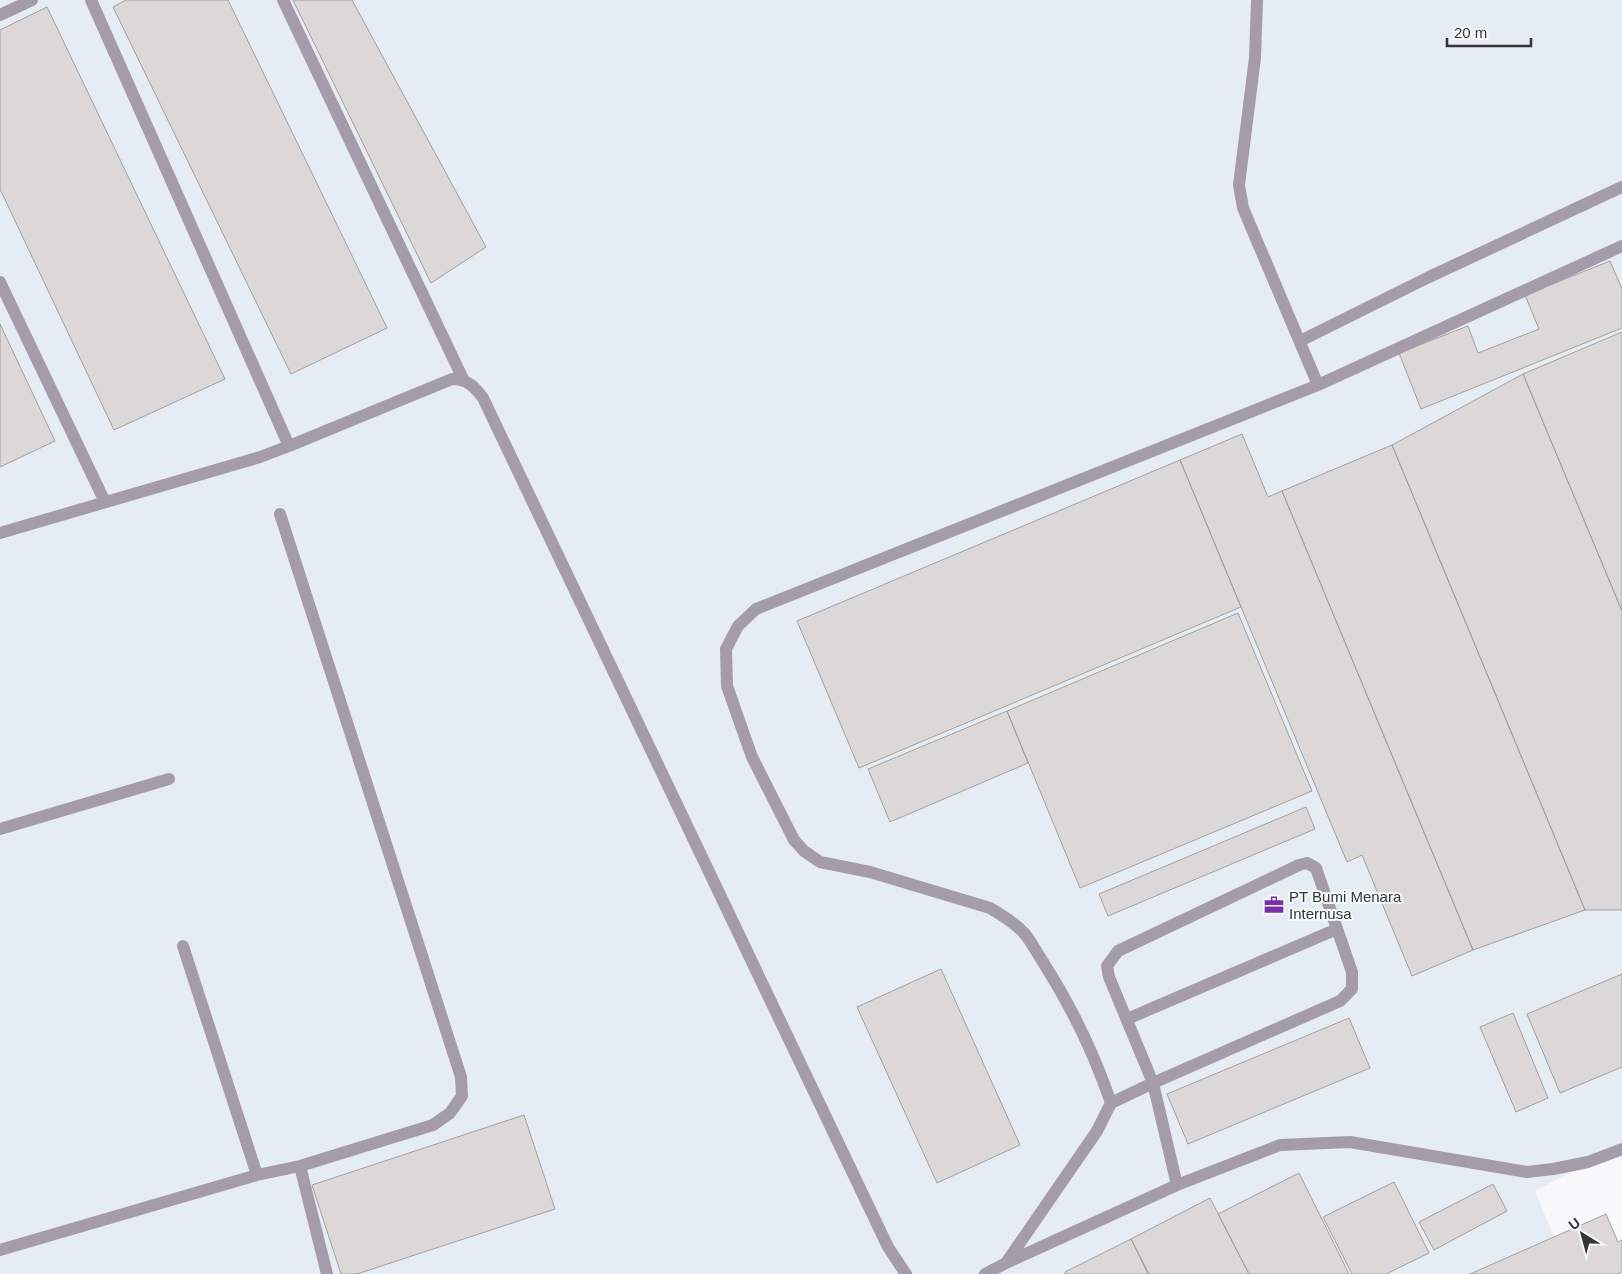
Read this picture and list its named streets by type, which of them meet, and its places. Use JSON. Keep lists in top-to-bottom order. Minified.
{"places":{"office":["PT Bumi Menara Internusa"]},"scale_bar":"20 m","north":"top left"}
